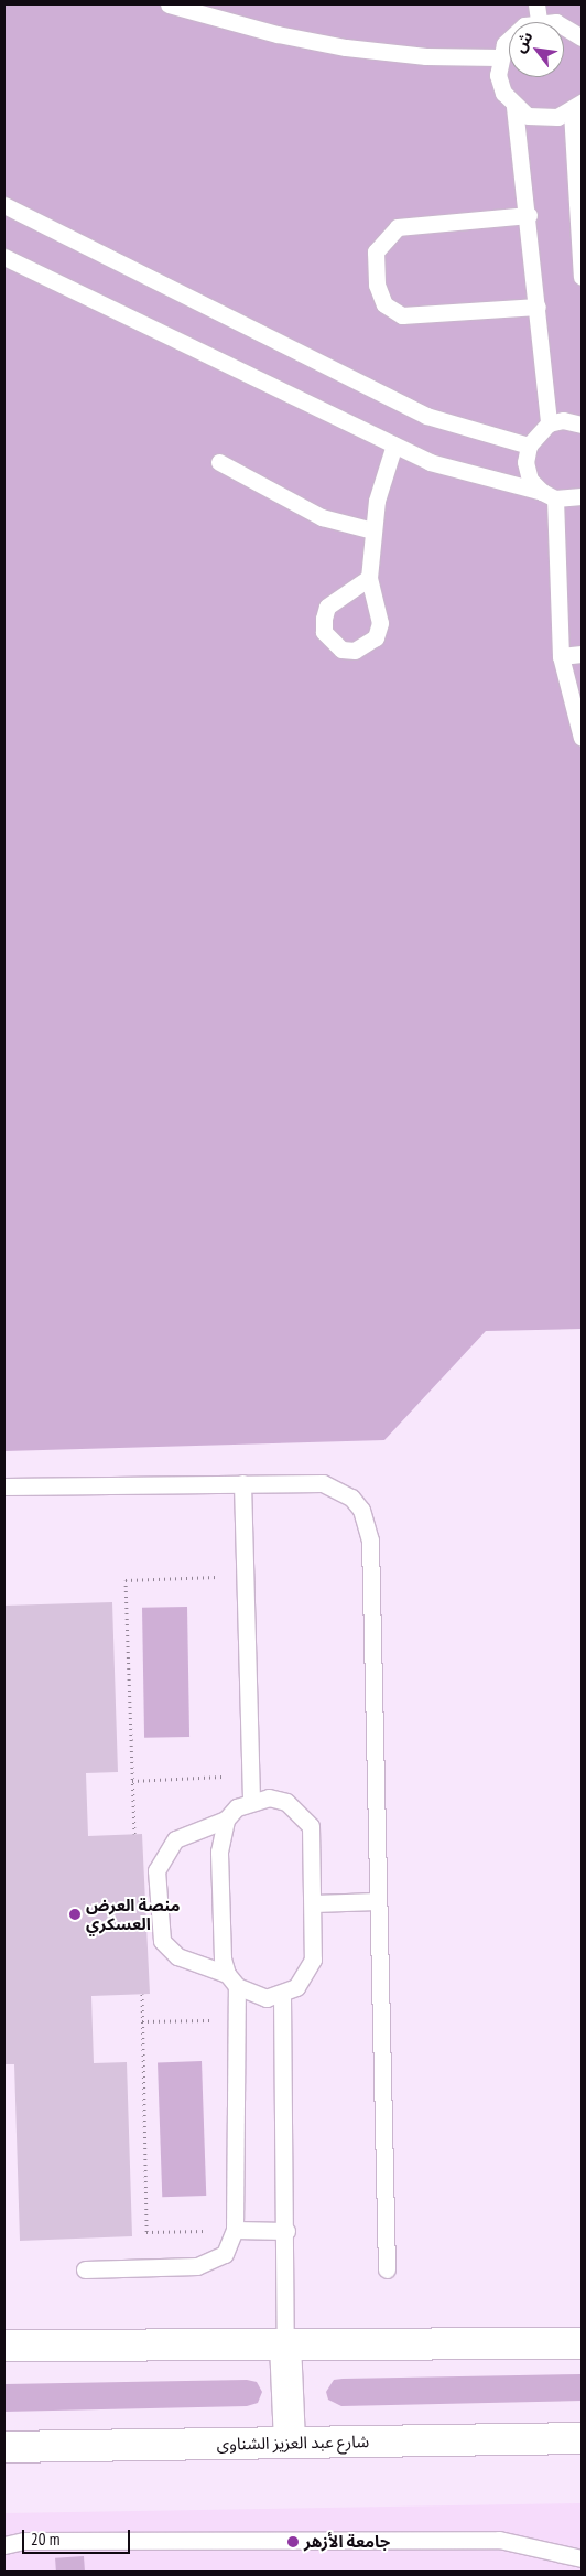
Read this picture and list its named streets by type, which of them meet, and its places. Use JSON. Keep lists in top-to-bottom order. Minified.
{"streets":{"street":["شارع عبد العزيز الشناوى"]},"places":["منصة العرض العسكري","جامعة الأزهر"],"scale_bar":"20 m","north":"top left"}
